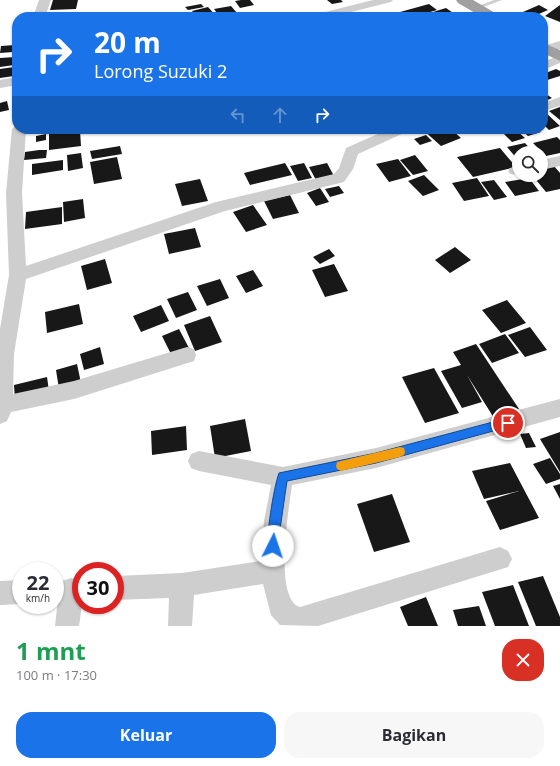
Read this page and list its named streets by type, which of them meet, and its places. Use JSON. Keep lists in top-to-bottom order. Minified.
{"page":{"turn":["20 m","Lorong Suzuki 2"],"speed":"22 km/h","limit":"30","heading":["1 mnt","100 m · 17:30"],"buttons":["Keluar","Bagikan"]}}
